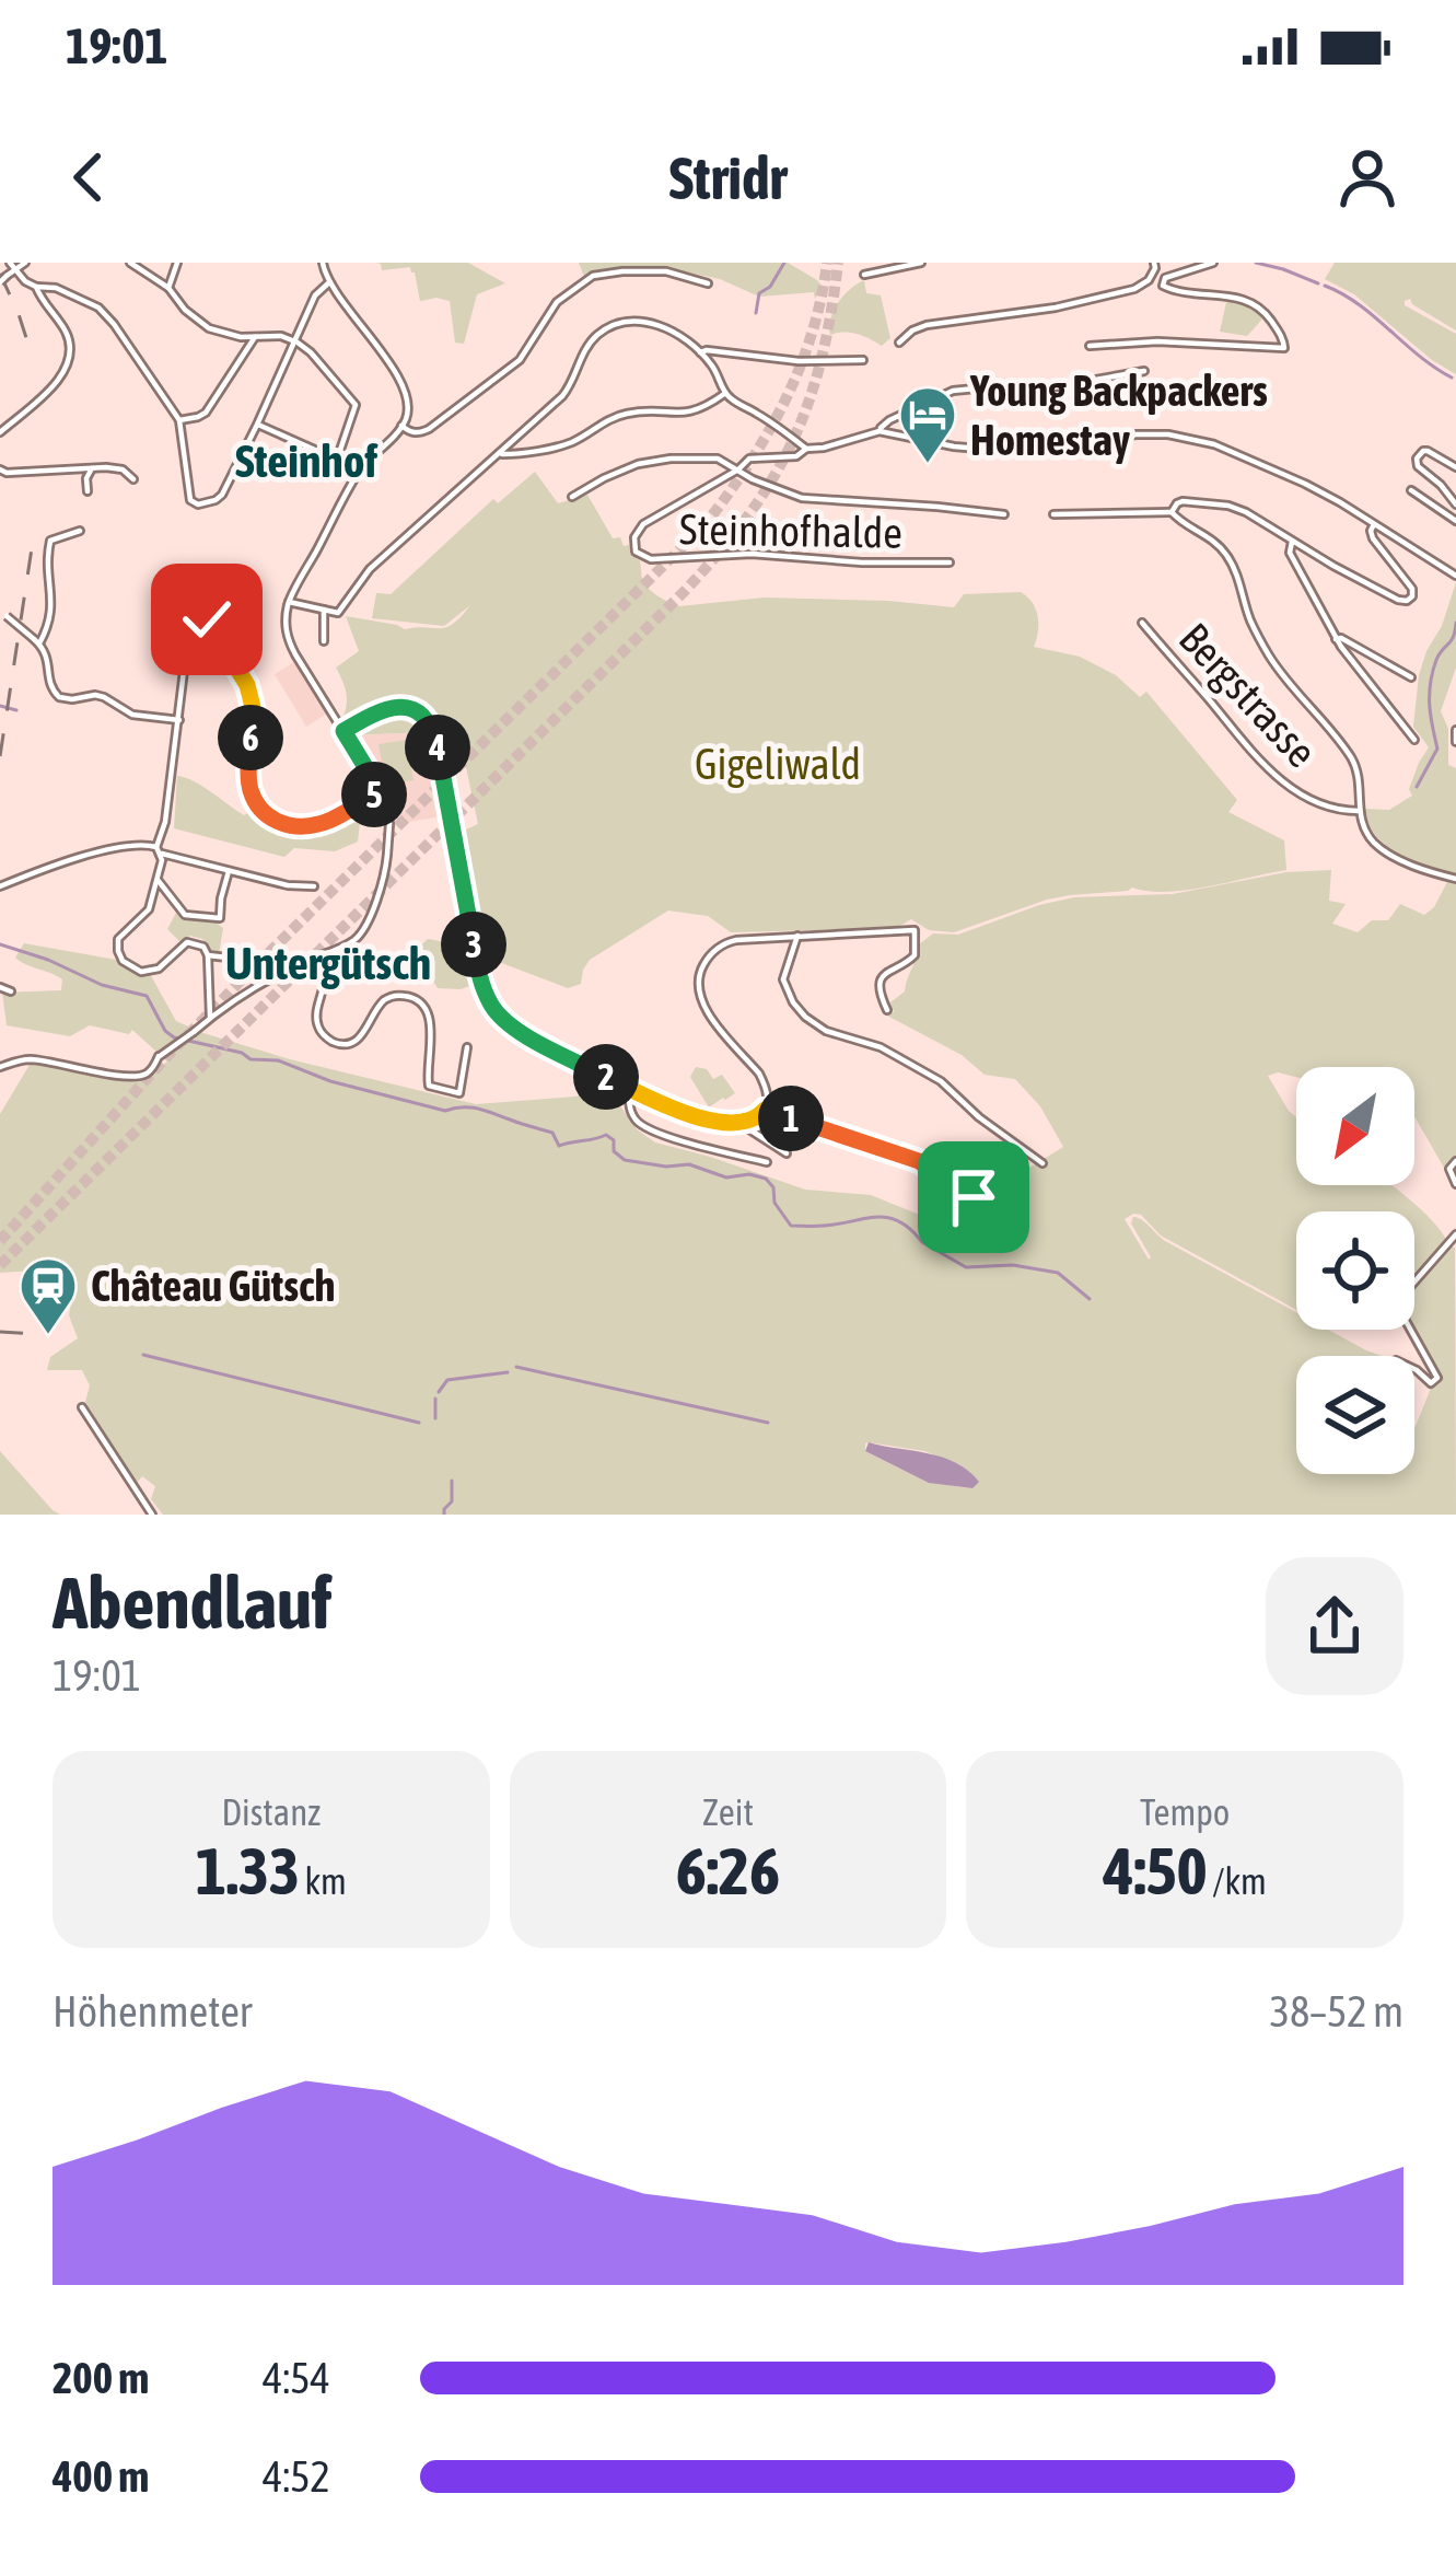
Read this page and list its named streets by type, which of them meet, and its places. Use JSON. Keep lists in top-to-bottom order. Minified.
{"streets":{"street":["Steinhofhalde","Bergstrasse"]},"districts":["Steinhof","Untergütsch"],"parks":["Gigeliwald"],"places":{"hotel":["Young Backpackers Homestay"],"station":["Château Gütsch"]},"north":"bottom left","page":{"status":"19:01","header":"Stridr","pins":["6","4","5","3","2","1"],"heading":["Abendlauf","19:01"],"stats":[["Distanz","1.33 km"],["Zeit","6:26"],["Tempo","4:50 /km"]],"chart":["Höhenmeter","38–52 m"],"list":[{"name":"200 m","note":"4:54"},{"name":"400 m","note":"4:52"}]}}
